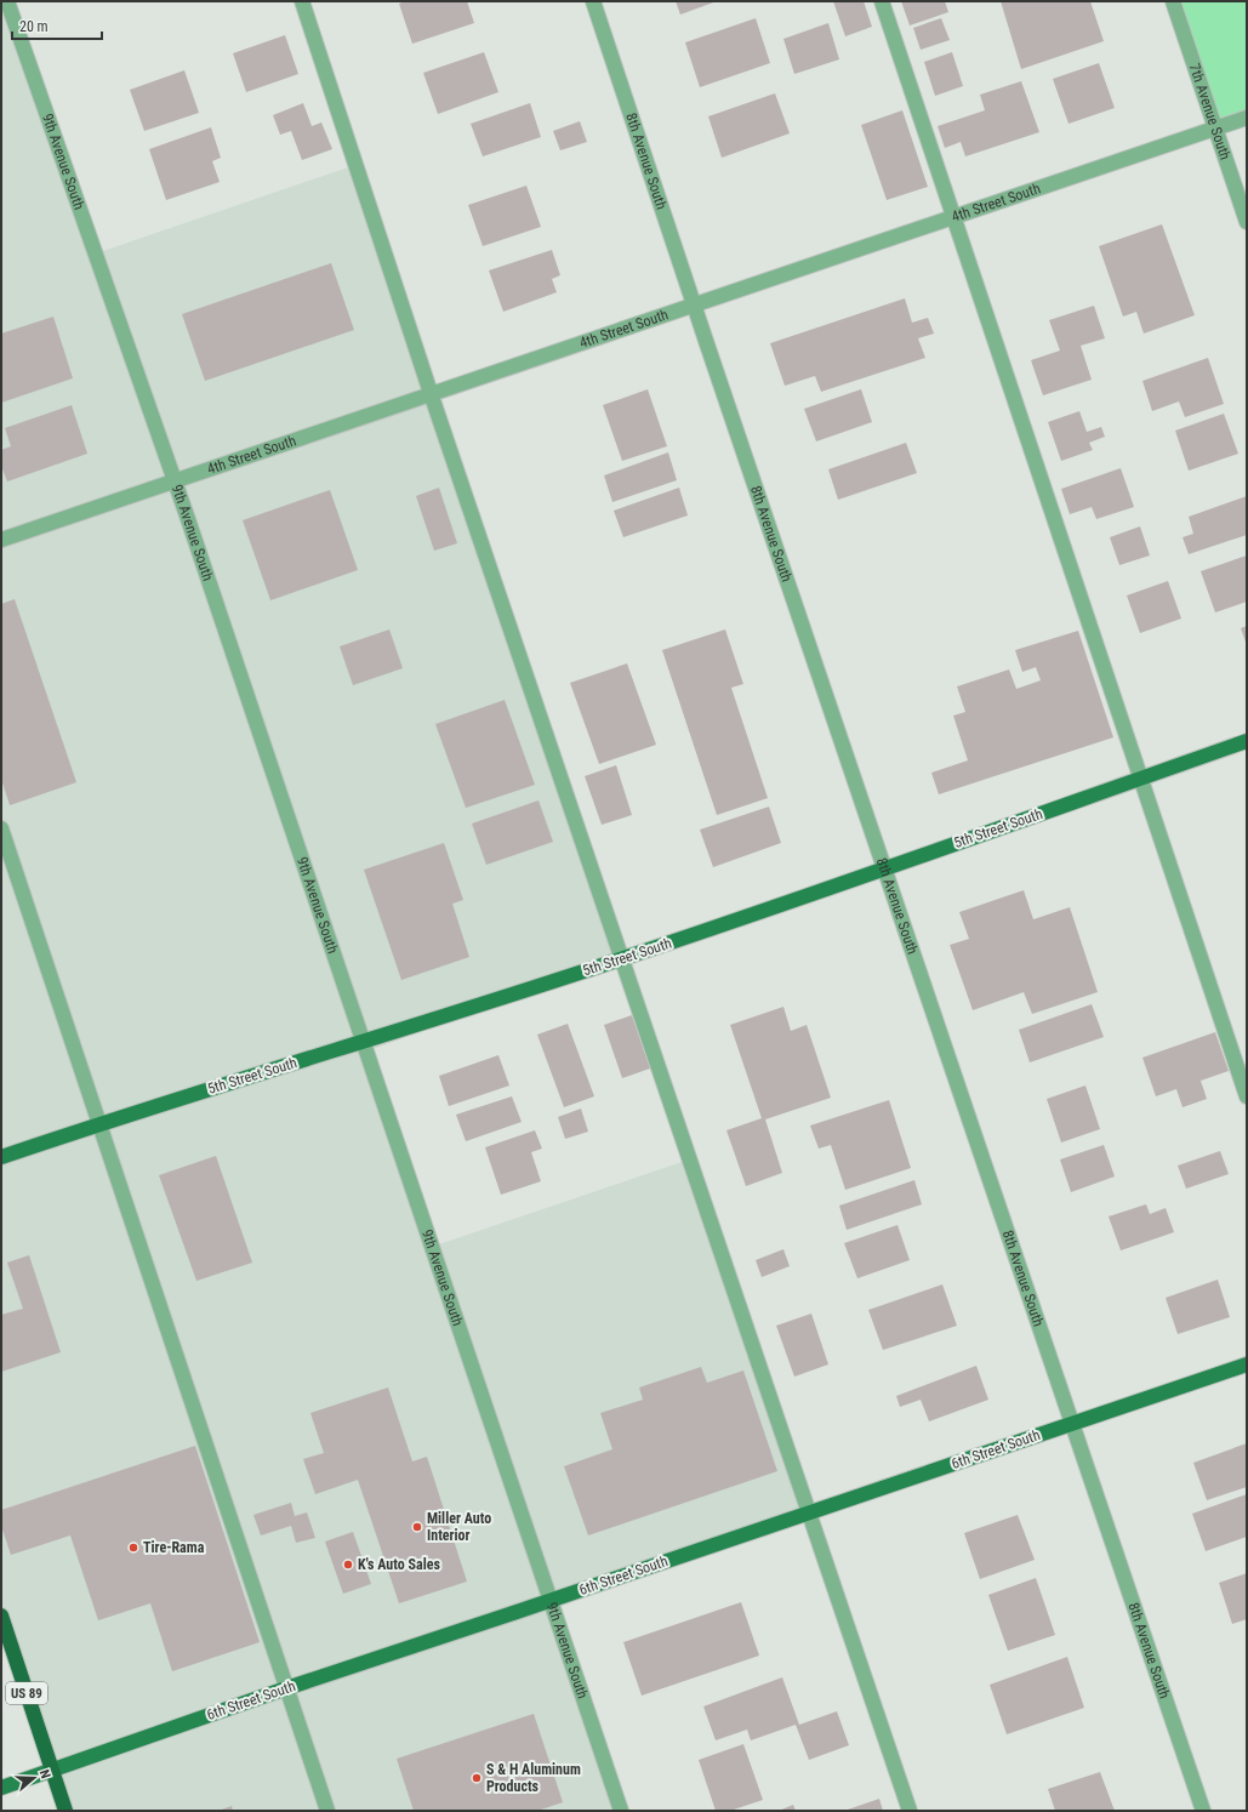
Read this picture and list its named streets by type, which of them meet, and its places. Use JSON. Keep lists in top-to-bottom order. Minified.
{"streets":{"highway":["US 89"],"main road":["5th Street South","6th Street South"],"street":["7th Avenue South","9th Avenue South","8th Avenue South","4th Street South"]},"crossings":[["7th Avenue South","4th Street South"],["9th Avenue South","4th Street South"],["9th Avenue South","5th Street South"],["9th Avenue South","6th Street South"],["8th Avenue South","4th Street South"],["8th Avenue South","5th Street South"],["8th Avenue South","6th Street South"],["6th Street South","US 89"]],"places":["Miller Auto Interior","Tire-Rama","K's Auto Sales","S & H Aluminum Products"],"scale_bar":"20 m","north":"right"}
